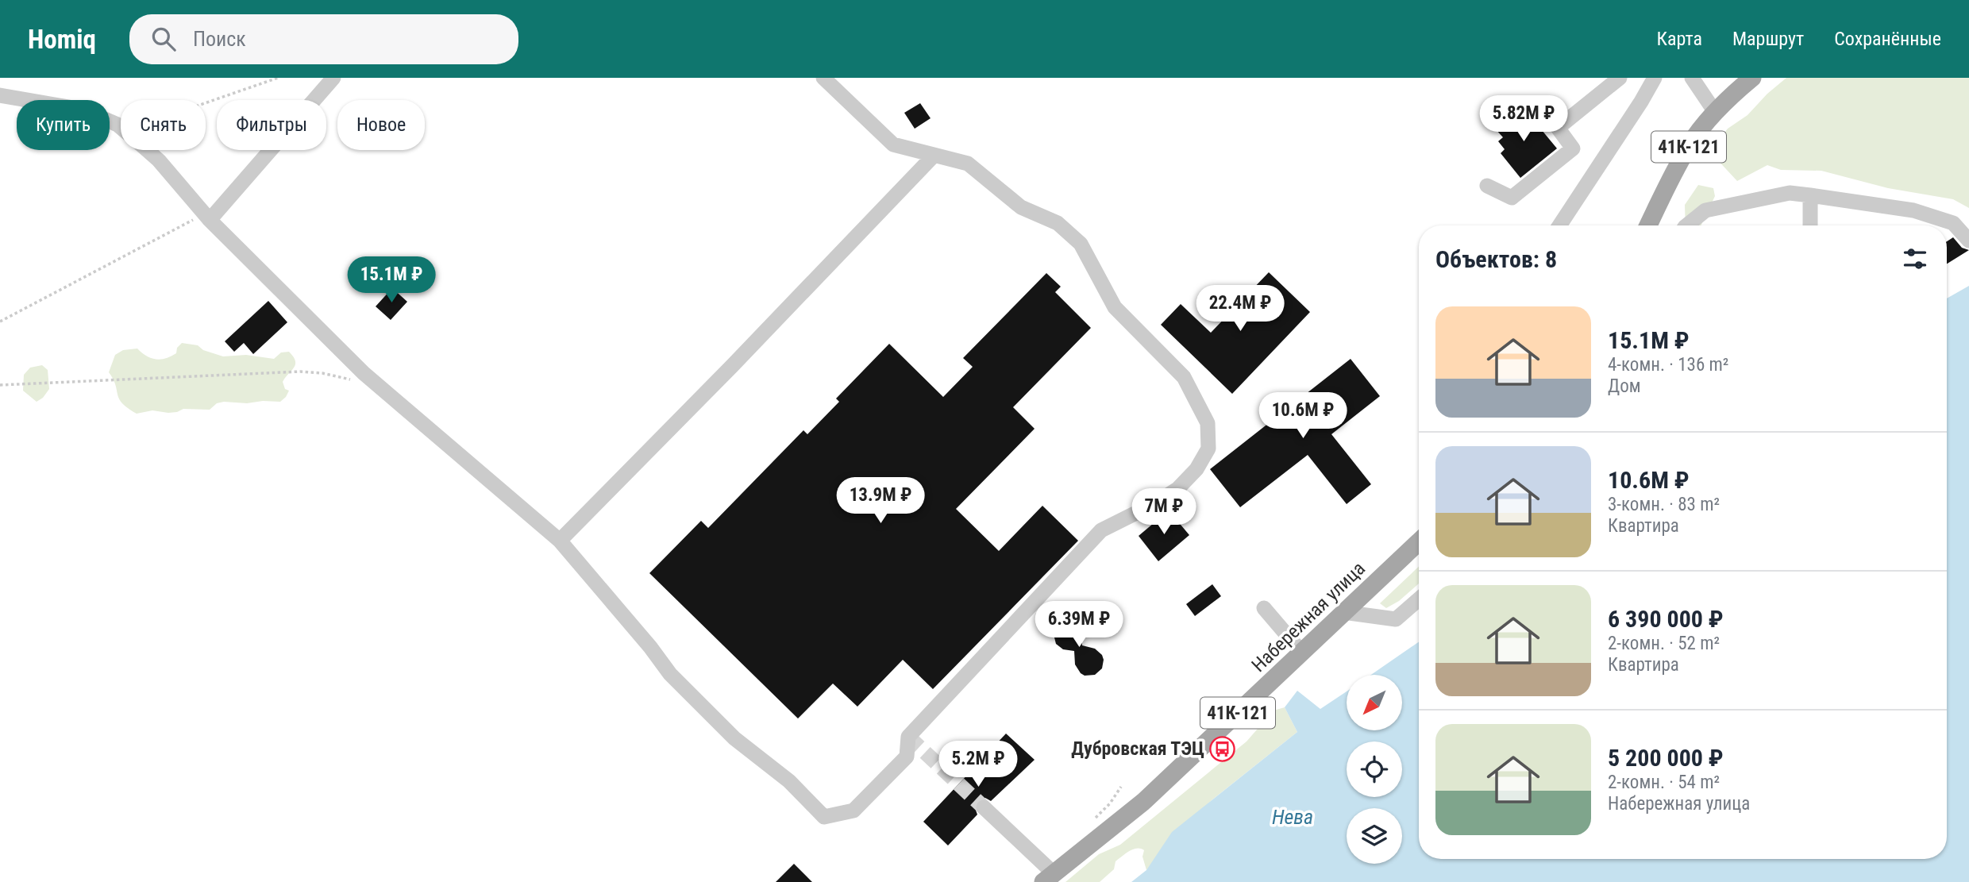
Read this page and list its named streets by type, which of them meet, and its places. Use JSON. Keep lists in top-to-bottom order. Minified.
{"streets":{"main road":["41К-121","Набережная улица"]},"water":["Нева"],"places":{"bus stop":["Дубровская ТЭЦ"]},"north":"bottom left","page":{"header":"Homiq","search":"Поиск","nav":["Карта","Маршрут","Сохранённые"],"price":["5.82M ₽","15.1M ₽","22.4M ₽","10.6M ₽","13.9M ₽","7M ₽","6.39M ₽","5.2M ₽"],"chip":["Купить","Снять","Фильтры","Новое"],"heading":"Объектов: 8","list":[{"name":"15.1M ₽","note":"4-комн. · 136 m² · Дом"},{"name":"10.6M ₽","note":"3-комн. · 83 m² · Квартира"},{"name":"6 390 000 ₽","note":"2-комн. · 52 m² · Квартира"},{"name":"5 200 000 ₽","note":"2-комн. · 54 m² · Набережная улица"}]}}
